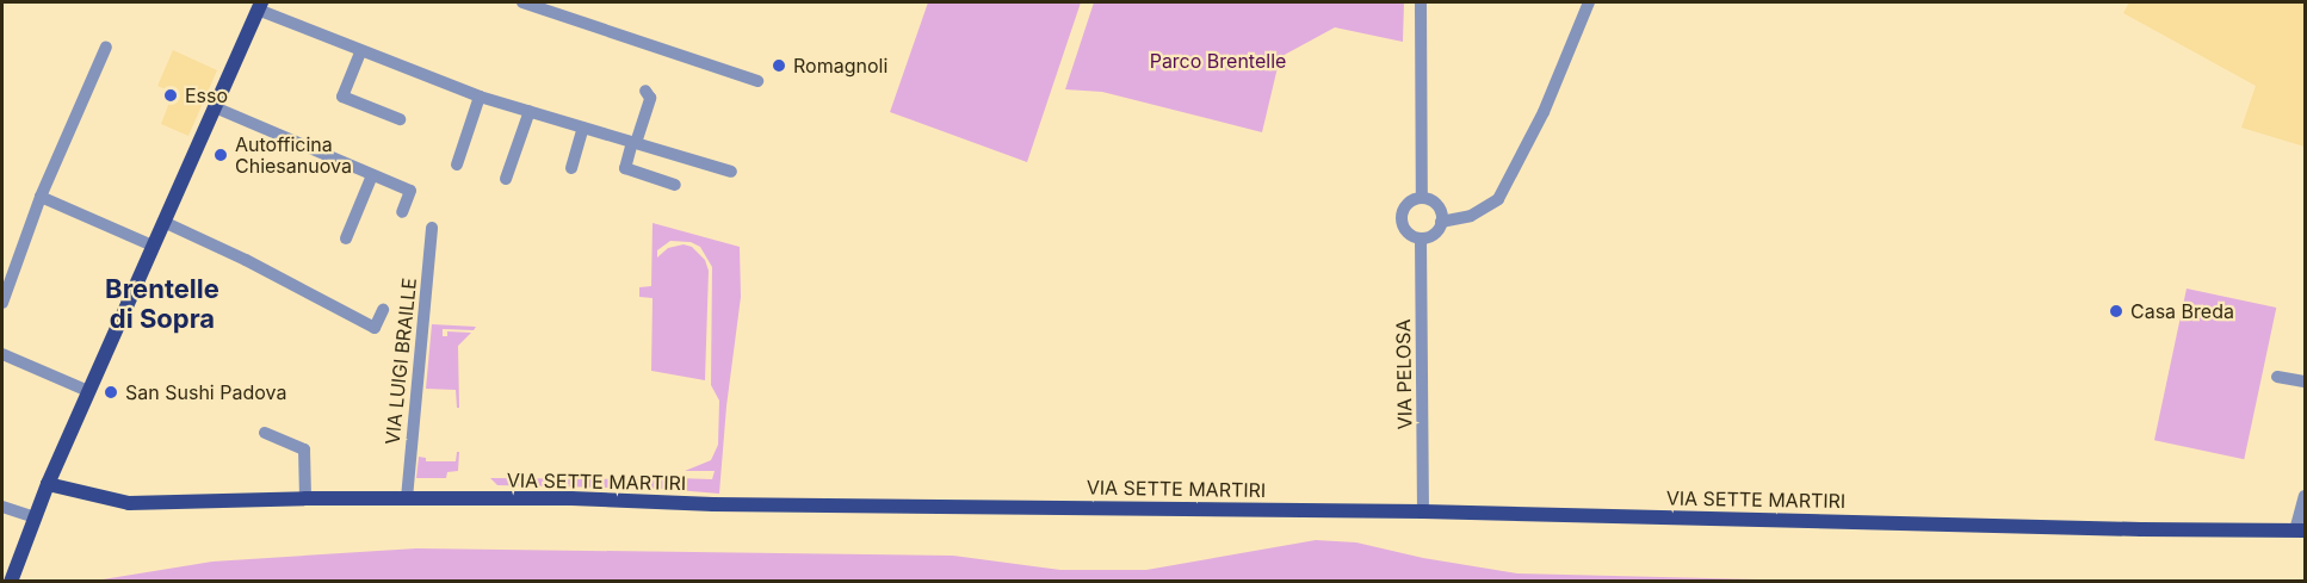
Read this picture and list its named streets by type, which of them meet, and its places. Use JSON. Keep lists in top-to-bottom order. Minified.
{"streets":{"main road":["VIA SETTE MARTIRI"],"street":["VIA LUIGI BRAILLE","VIA PELOSA"]},"crossings":[["VIA LUIGI BRAILLE","VIA SETTE MARTIRI"],["VIA PELOSA","VIA SETTE MARTIRI"]],"districts":["Brentelle di Sopra"],"parks":["Parco Brentelle"],"places":["Romagnoli","Esso","Autofficina Chiesanuova","Casa Breda","San Sushi Padova"]}
